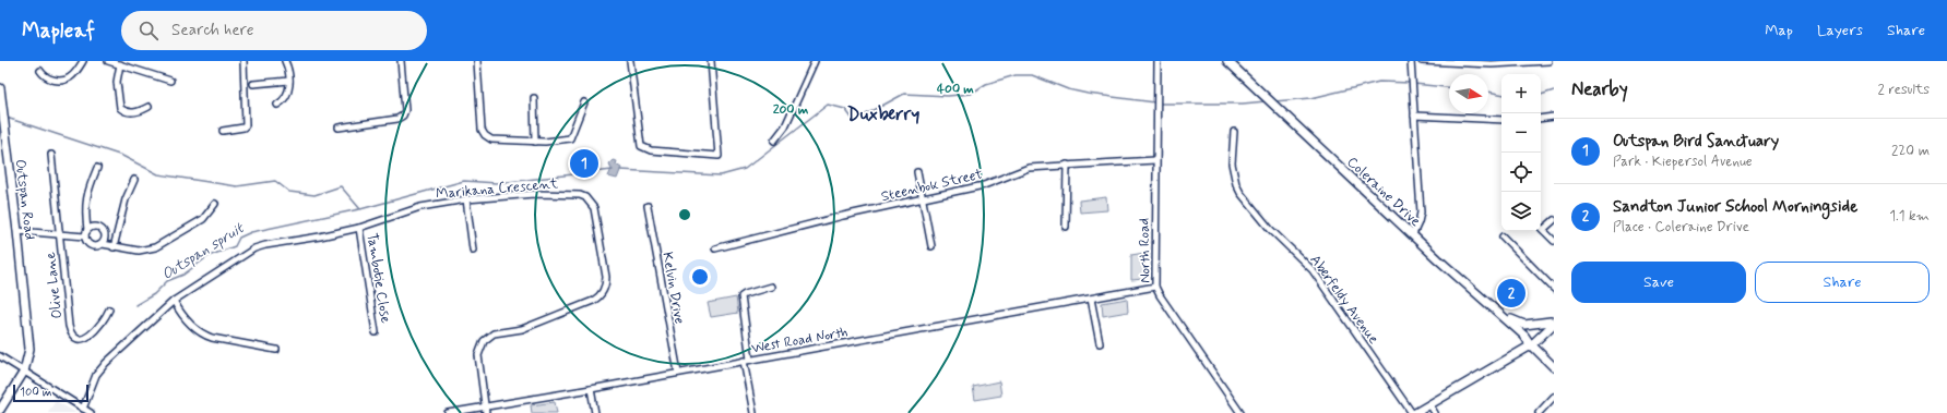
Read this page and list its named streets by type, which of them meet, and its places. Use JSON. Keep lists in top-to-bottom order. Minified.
{"streets":{"street":["Steenbok Street","Marikana Crescent","Coleraine Drive","Outspan Road","North Road","Tambotie Close","Olive Lane","Kelvin Drive","Aberfeldy Avenue","West Road North"]},"crossings":[["Steenbok Street","North Road"],["Marikana Crescent","Tambotie Close"],["Marikana Crescent","West Road North"],["North Road","West Road North"],["Kelvin Drive","West Road North"]],"districts":["Duxberry"],"water":["Outspan spruit"],"scale_bar":"100 m","north":"right","page":{"header":"Mapleaf","search":"Search here","nav":["Map","Layers","Share"],"heading":["Nearby","2 results"],"map_buttons":["+","−"],"list":[{"mark":"1","name":"Outspan Bird Sanctuary","note":"Park · Kiepersol Avenue","value":"220 m"},{"mark":"2","name":"Sandton Junior School Morningside","note":"Place · Coleraine Drive","value":"1.1 km"}],"pins":["1","2"],"buttons":["Save","Share"],"scale":"100 m"},"rings":["400 m","200 m"]}
